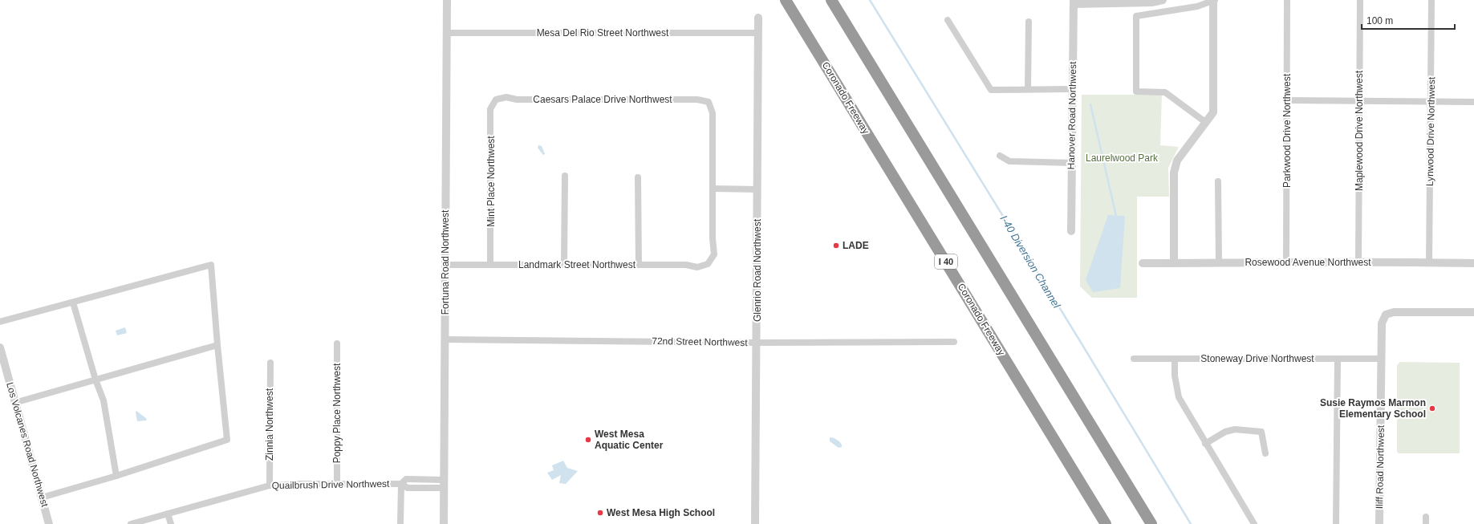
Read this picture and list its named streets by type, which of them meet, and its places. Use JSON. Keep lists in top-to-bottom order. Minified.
{"streets":{"highway":["Coronado Freeway","I 40"],"street":["Mesa Del Rio Street Northwest","Caesars Palace Drive Northwest","Hanover Road Northwest","Parkwood Drive Northwest","Maplewood Drive Northwest","Lynwood Drive Northwest","Mint Place Northwest","Fortuna Road Northwest","Rosewood Avenue Northwest","Landmark Street Northwest","Glenrio Road Northwest","72nd Street Northwest","Stoneway Drive Northwest","Poppy Place Northwest","Zinnia Northwest","Los Volcanes Road Northwest","Iliff Road Northwest","Quailbrush Drive Northwest"]},"crossings":[["Mesa Del Rio Street Northwest","Fortuna Road Northwest"],["Mesa Del Rio Street Northwest","Glenrio Road Northwest"],["Caesars Palace Drive Northwest","Mint Place Northwest"],["Caesars Palace Drive Northwest","Landmark Street Northwest"],["Parkwood Drive Northwest","Rosewood Avenue Northwest"],["Maplewood Drive Northwest","Rosewood Avenue Northwest"],["Lynwood Drive Northwest","Rosewood Avenue Northwest"],["Mint Place Northwest","Landmark Street Northwest"],["Fortuna Road Northwest","Landmark Street Northwest"],["Fortuna Road Northwest","72nd Street Northwest"],["Fortuna Road Northwest","Quailbrush Drive Northwest"],["Glenrio Road Northwest","72nd Street Northwest"],["Stoneway Drive Northwest","Iliff Road Northwest"],["Poppy Place Northwest","Quailbrush Drive Northwest"],["Zinnia Northwest","Quailbrush Drive Northwest"]],"water":["I-40 Diversion Channel"],"parks":["Laurelwood Park"],"places":["LADE","Susie Raymos Marmon Elementary School","West Mesa Aquatic Center","West Mesa High School"],"scale_bar":"100 m"}
